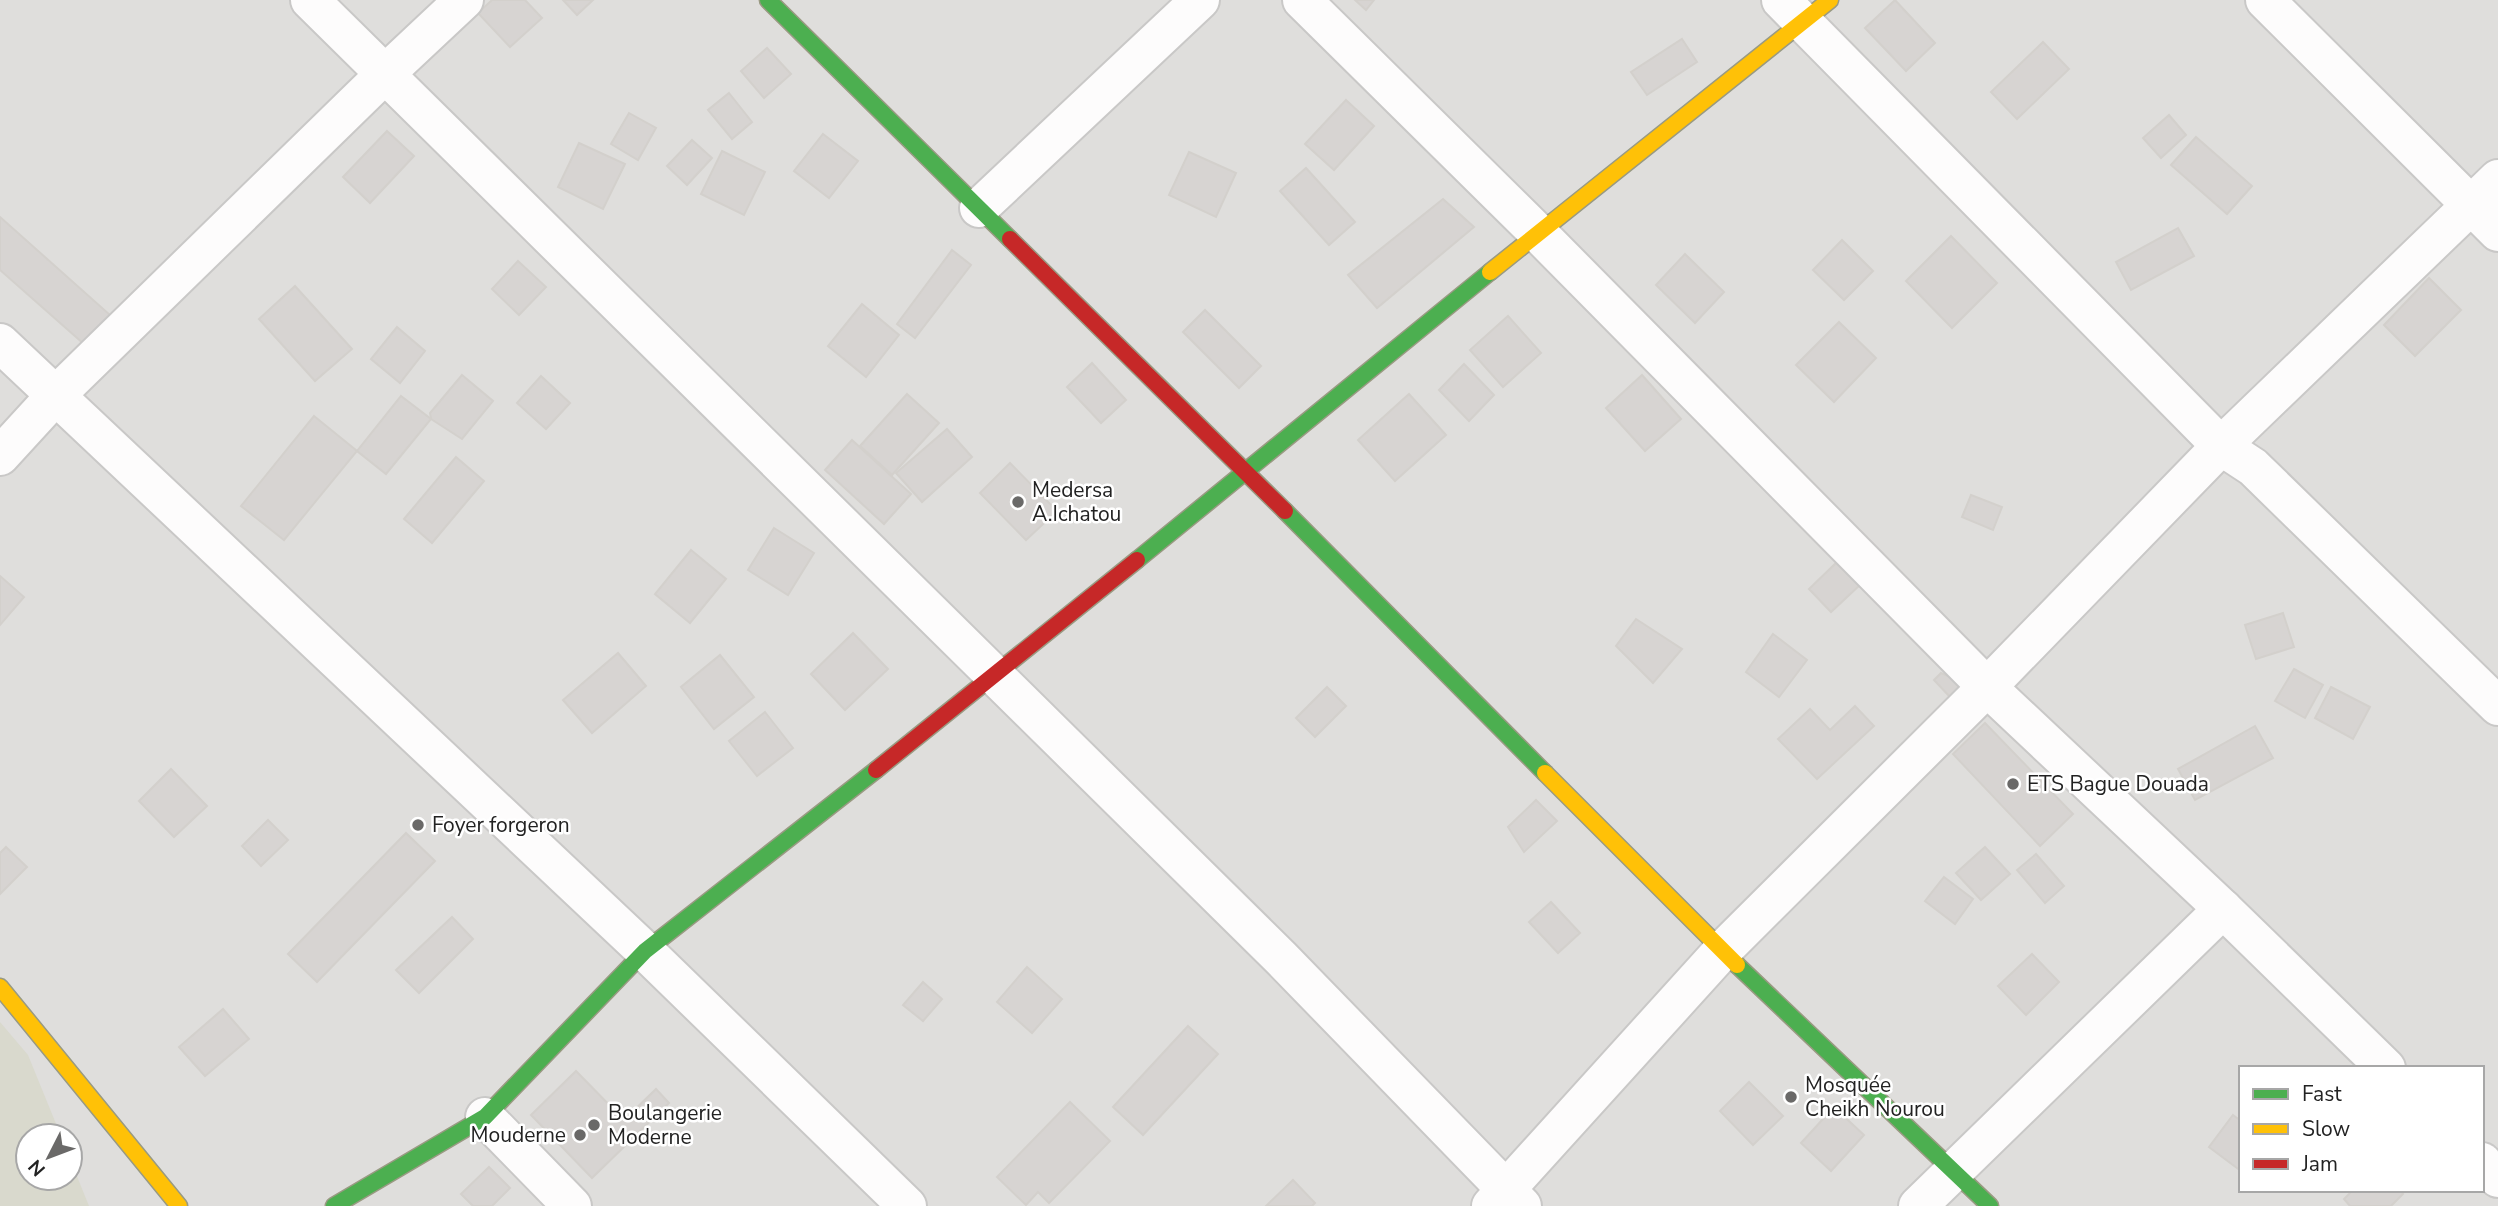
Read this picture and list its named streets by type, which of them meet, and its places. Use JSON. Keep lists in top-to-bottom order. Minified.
{"places":["Medersa A.Ichatou","ETS Bague Douada","Foyer forgeron","Mosquée Cheikh Nourou","Boulangerie Moderne","Mouderne"],"legend":["Fast","Slow","Jam"],"north":"bottom left"}
